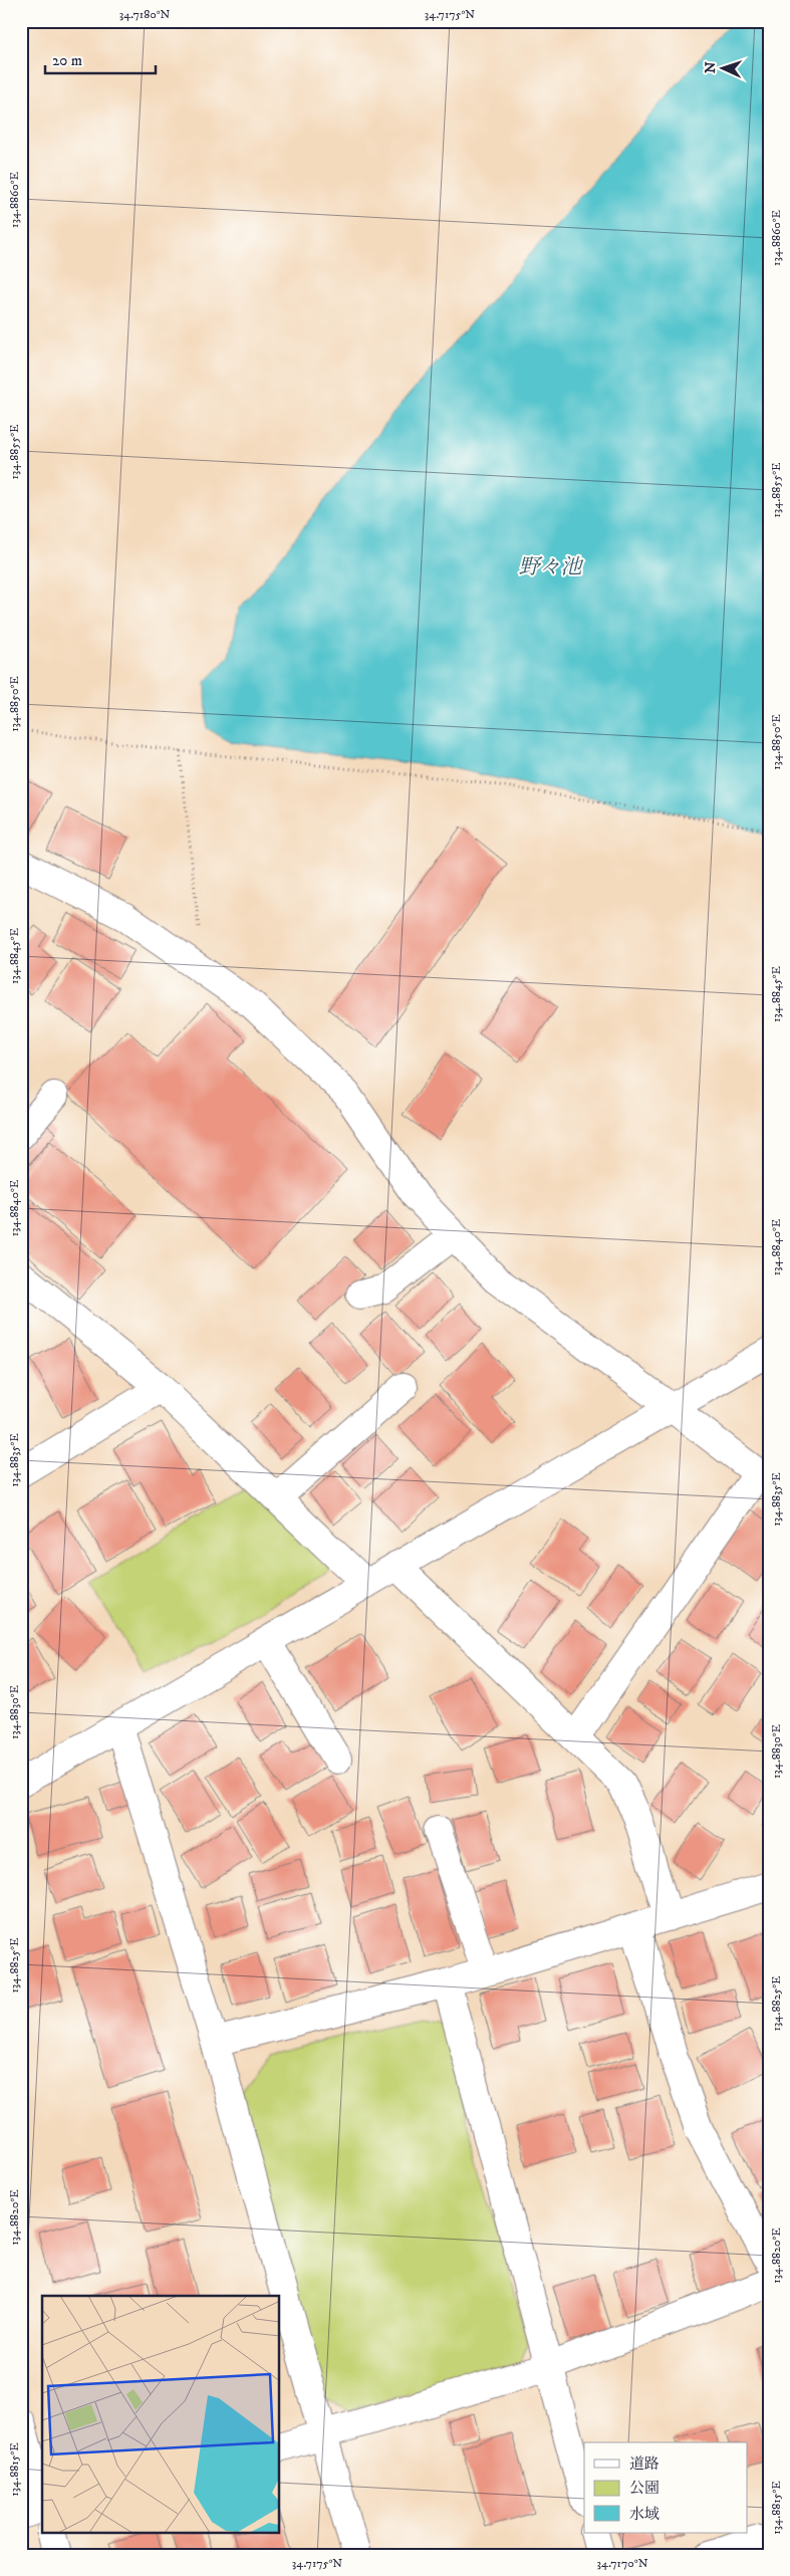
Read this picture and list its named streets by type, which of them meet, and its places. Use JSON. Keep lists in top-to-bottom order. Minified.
{"water":["野々池"],"legend":["道路","公園","水域"],"scale_bar":"20 m","north":"left","coordinates":["34.7180°N","34.7175°N","134.8860°E","134.8855°E","134.8850°E","134.8845°E","134.8840°E","134.8835°E","134.8830°E","134.8825°E","134.8820°E","134.8815°E","34.7170°N"]}
